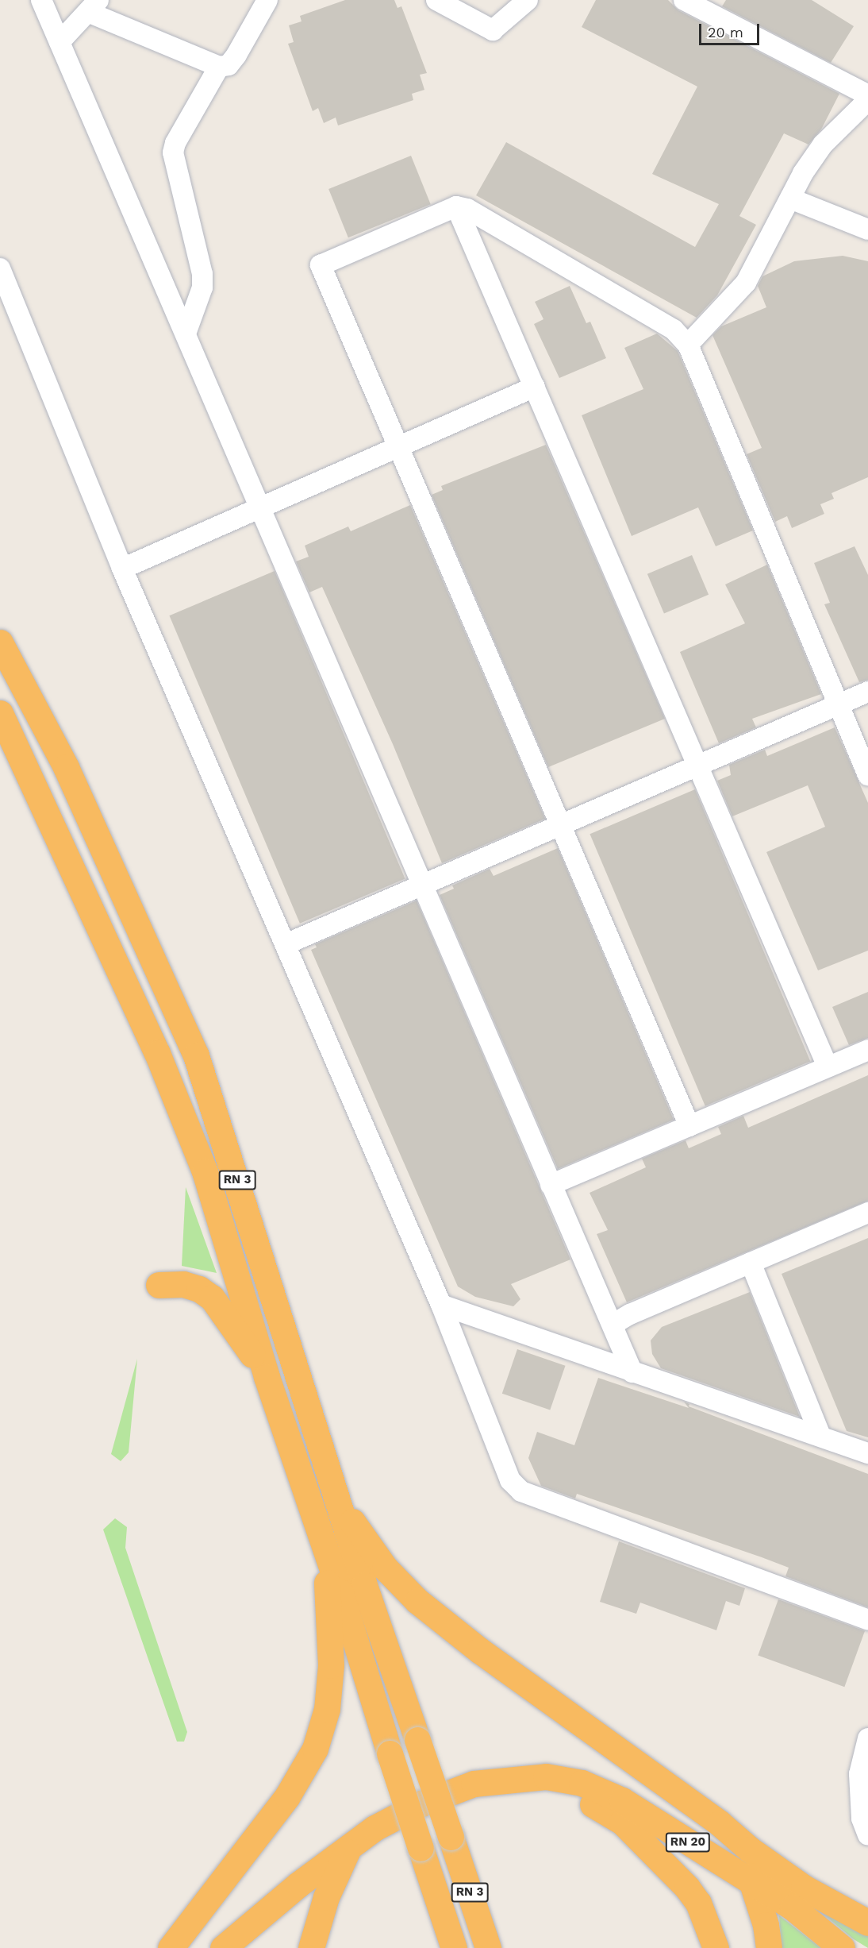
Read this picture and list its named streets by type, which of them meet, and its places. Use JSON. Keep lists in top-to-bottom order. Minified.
{"streets":{"highway":["RN 3","RN 20"]},"scale_bar":"20 m"}
